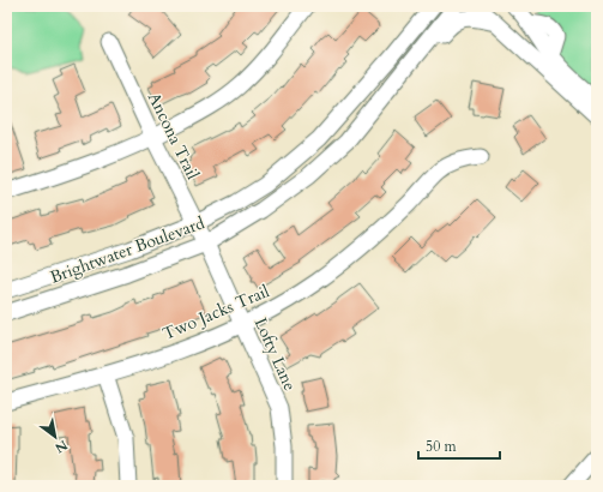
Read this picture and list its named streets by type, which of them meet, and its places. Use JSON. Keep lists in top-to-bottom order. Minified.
{"streets":{"street":["Ancona Trail","Brightwater Boulevard","Two Jacks Trail","Lofty Lane"]},"crossings":[["Ancona Trail","Brightwater Boulevard"],["Ancona Trail","Lofty Lane"],["Brightwater Boulevard","Lofty Lane"],["Two Jacks Trail","Lofty Lane"]],"scale_bar":"50 m","north":"bottom right"}
